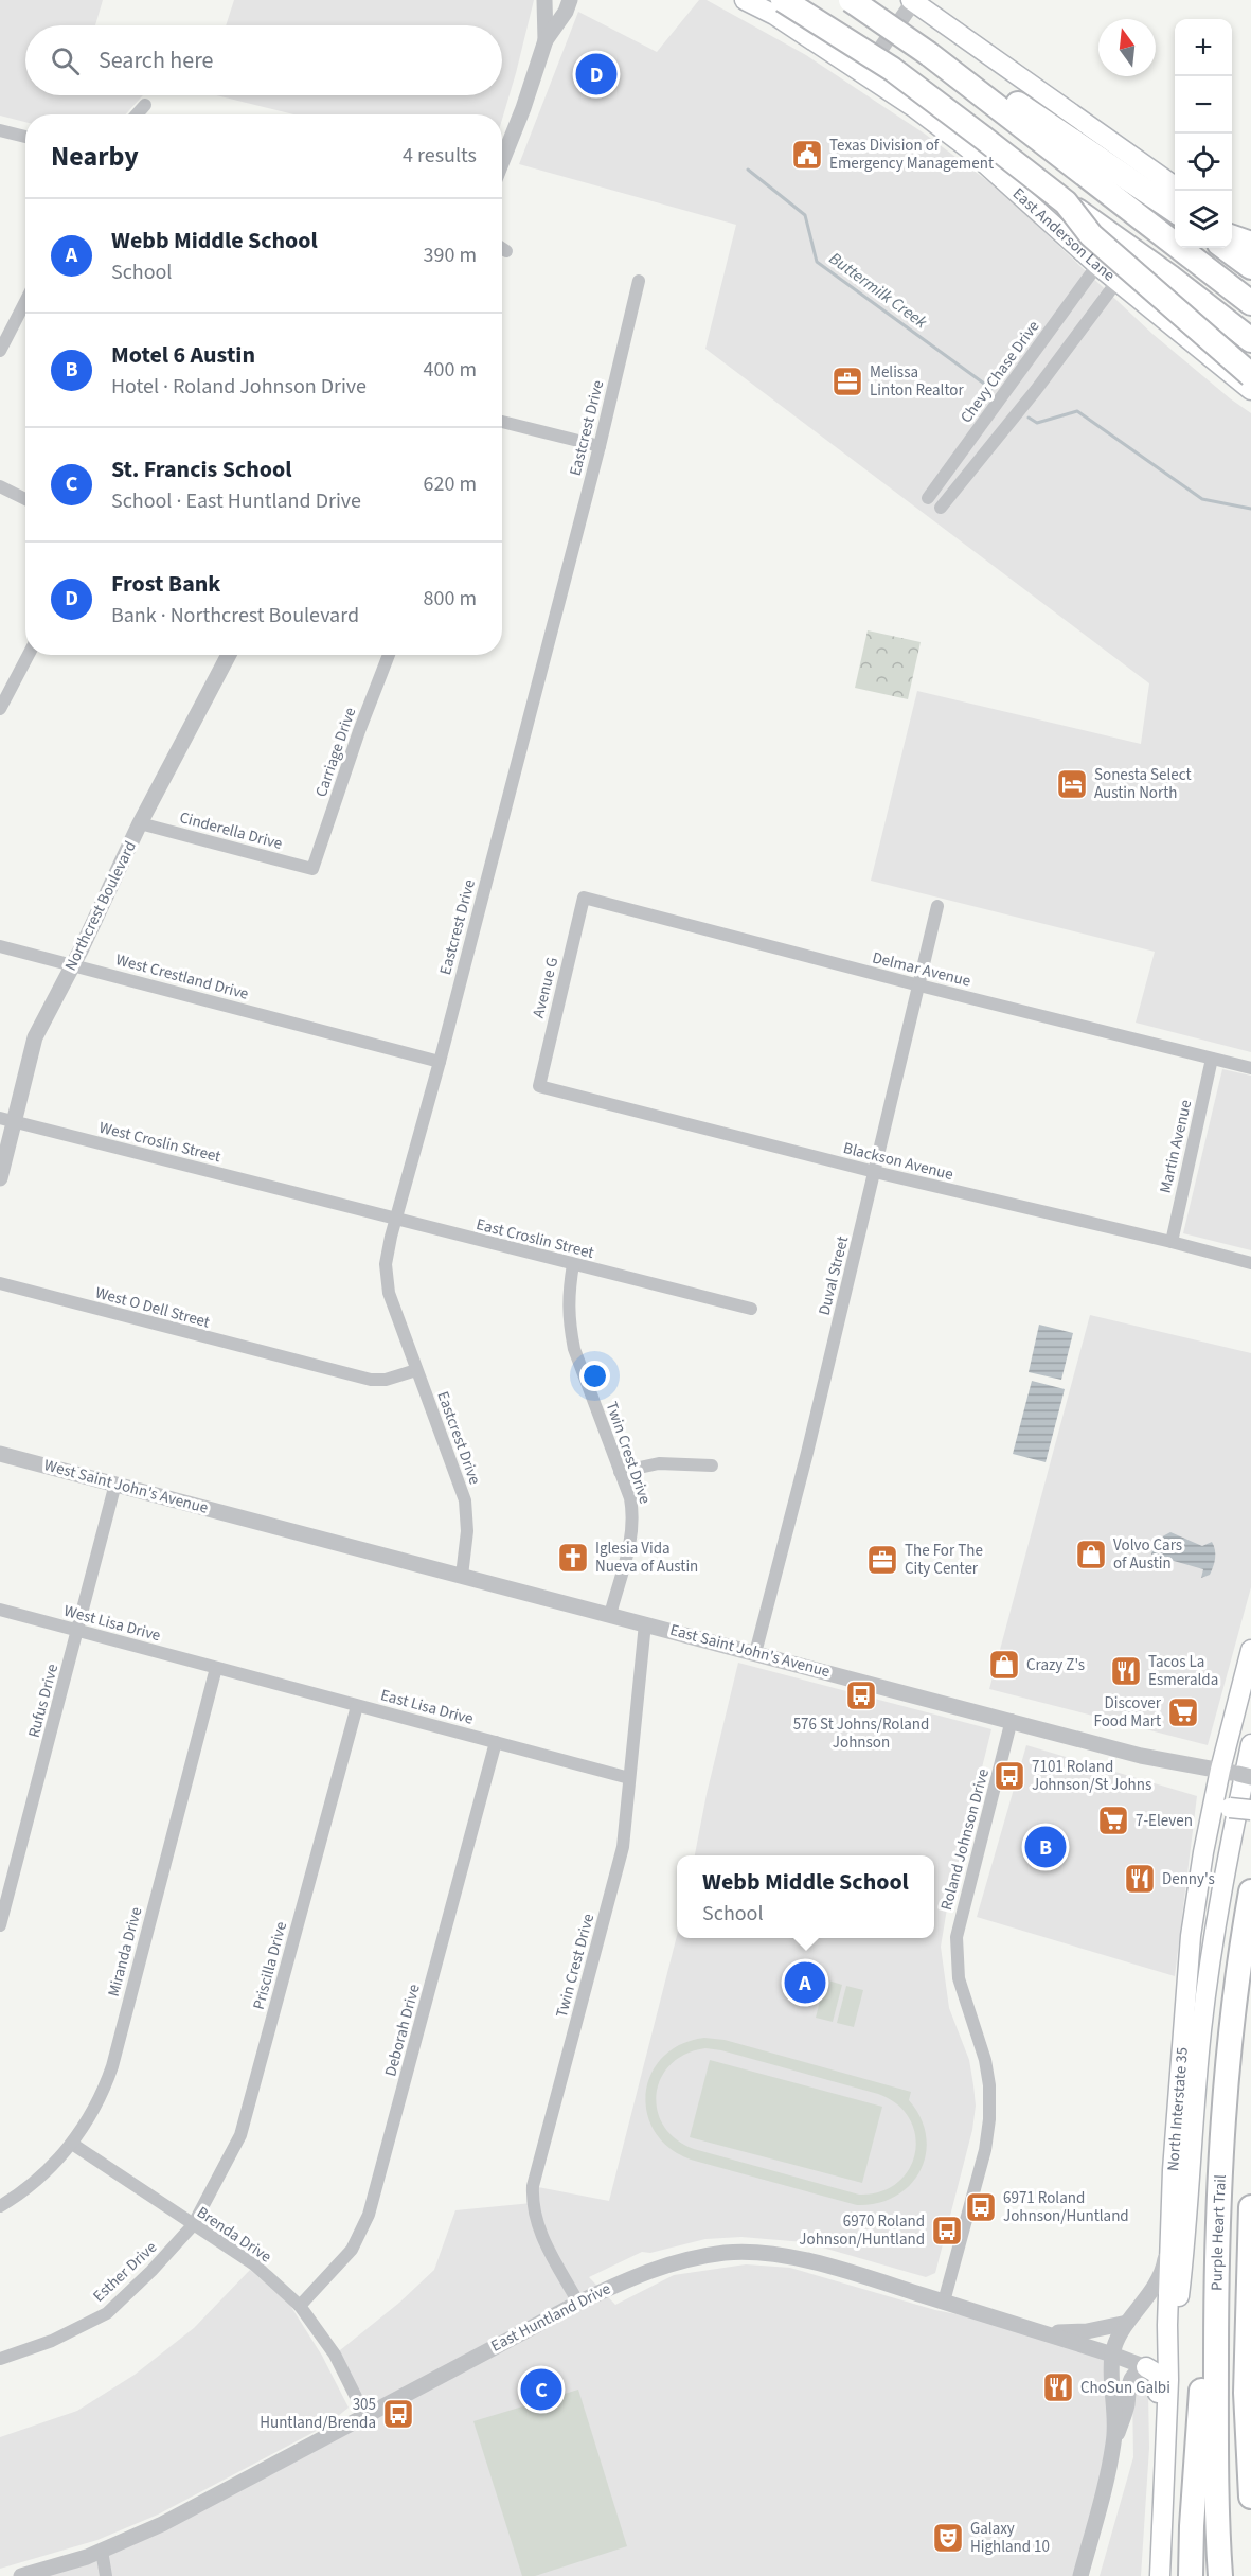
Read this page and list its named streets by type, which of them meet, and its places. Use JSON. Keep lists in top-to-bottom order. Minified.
{"streets":{"highway":["Purple Heart Trail"],"main road":["East Anderson Lane","North Interstate 35"],"street":["Chevy Chase Drive","Eastcrest Drive","Carriage Drive","Cinderella Drive","Northcrest Boulevard","Delmar Avenue","West Crestland Drive","Avenue G","West Croslin Street","Martin Avenue","Blackson Avenue","East Croslin Street","Duval Street","West O Dell Street","Twin Crest Drive","West Saint John's Avenue","West Lisa Drive","East Saint John's Avenue","Rufus Drive","East Lisa Drive","Roland Johnson Drive","Miranda Drive","Priscilla Drive","Deborah Drive","Brenda Drive","Esther Drive","East Huntland Drive"]},"crossings":[["East Anderson Lane","Chevy Chase Drive"],["Eastcrest Drive","West Crestland Drive"],["Eastcrest Drive","East Croslin Street"],["Eastcrest Drive","West O Dell Street"],["Eastcrest Drive","East Saint John's Avenue"],["Carriage Drive","Cinderella Drive"],["Cinderella Drive","Northcrest Boulevard"],["Northcrest Boulevard","West Crestland Drive"],["Northcrest Boulevard","West Croslin Street"],["Delmar Avenue","Avenue G"],["Delmar Avenue","Martin Avenue"],["Delmar Avenue","Duval Street"],["Avenue G","Blackson Avenue"],["West Croslin Street","East Croslin Street"],["Martin Avenue","Blackson Avenue"],["Blackson Avenue","Duval Street"],["East Croslin Street","Twin Crest Drive"],["Duval Street","East Saint John's Avenue"],["Twin Crest Drive","East Saint John's Avenue"],["Twin Crest Drive","East Lisa Drive"],["Twin Crest Drive","East Huntland Drive"],["West Saint John's Avenue","East Saint John's Avenue"],["West Saint John's Avenue","Rufus Drive"],["West Lisa Drive","Rufus Drive"],["West Lisa Drive","East Lisa Drive"],["West Lisa Drive","Miranda Drive"],["East Saint John's Avenue","Roland Johnson Drive"],["East Saint John's Avenue","North Interstate 35"],["East Lisa Drive","Miranda Drive"],["East Lisa Drive","Priscilla Drive"],["East Lisa Drive","Deborah Drive"],["Roland Johnson Drive","East Huntland Drive"],["Miranda Drive","Brenda Drive"],["Priscilla Drive","Brenda Drive"],["Priscilla Drive","Esther Drive"],["Deborah Drive","Brenda Drive"],["Brenda Drive","Esther Drive"],["Brenda Drive","East Huntland Drive"]],"water":["Buttermilk Creek"],"places":{"public building":["Texas Division of Emergency Management"],"office":["Melissa Linton Realtor","The For The City Center"],"hotel":["Sonesta Select Austin North"],"shop":["Volvo Cars of Austin","Crazy Z's"],"church":["Iglesia Vida Nueva of Austin"],"restaurant":["Tacos La Esmeralda","Denny's","ChoSun Galbi"],"bus stop":["576 St Johns/Roland Johnson","7101 Roland Johnson/St Johns","6971 Roland Johnson/Huntland","6970 Roland Johnson/Huntland","305 Huntland/Brenda"],"supermarket":["Discover Food Mart","7-Eleven"],"theatre":["Galaxy Highland 10"]},"north":"top","page":{"map_buttons":["+","−"],"search":"Search here","pins":["D","B","A","C"],"heading":["Nearby","4 results"],"list":[{"mark":"A","name":"Webb Middle School","note":"School","value":"390 m"},{"mark":"B","name":"Motel 6 Austin","note":"Hotel · Roland Johnson Drive","value":"400 m"},{"mark":"C","name":"St. Francis School","note":"School · East Huntland Drive","value":"620 m"},{"mark":"D","name":"Frost Bank","note":"Bank · Northcrest Boulevard","value":"800 m"}],"popup":["Webb Middle School","School"]}}
